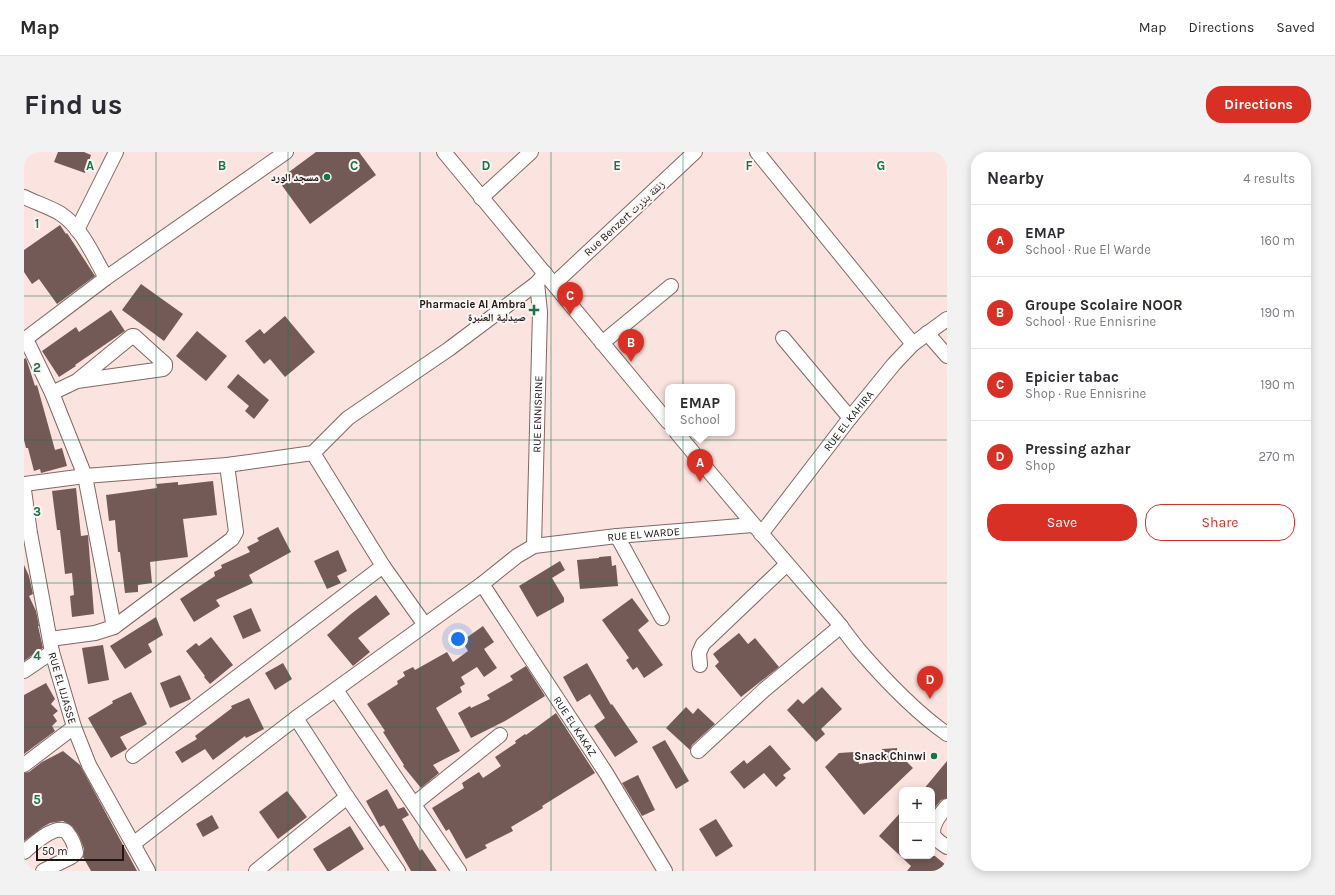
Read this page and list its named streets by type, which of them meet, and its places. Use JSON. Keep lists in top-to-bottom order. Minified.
{"streets":{"street":["Rue Benzert زنقة بنزرت","RUE ENNISRINE","RUE EL KAHIRA","RUE EL WARDE","RUE EL IJJASSE","RUE EL KAKAZ"]},"crossings":[["Rue Benzert زنقة بنزرت","RUE ENNISRINE"],["RUE ENNISRINE","RUE EL WARDE"],["RUE EL KAHIRA","RUE EL WARDE"]],"places":{"other":["مسجد الورد","Snack Chinwi"],"health":["Pharmacie Al Ambra صيدلية العنبرة"]},"scale_bar":"50 m","page":{"header":"Map","nav":["Map","Directions","Saved"],"buttons":["Directions",["Save","Share"]],"title":"Find us","heading":["Nearby","4 results"],"list":[{"mark":"A","name":"EMAP","note":"School · Rue El Warde","value":"160 m"},{"mark":"B","name":"Groupe Scolaire NOOR","note":"School · Rue Ennisrine","value":"190 m"},{"mark":"C","name":"Epicier tabac","note":"Shop · Rue Ennisrine","value":"190 m"},{"mark":"D","name":"Pressing azhar","note":"Shop","value":"270 m"}],"pins":["C","B","A","D"],"popup":["EMAP","School"],"map_buttons":["+","−"],"scale":"50 m"},"grid":{"columns":["A","B","C","D","E","F","G"],"rows":["1","2","3","4","5"]}}
